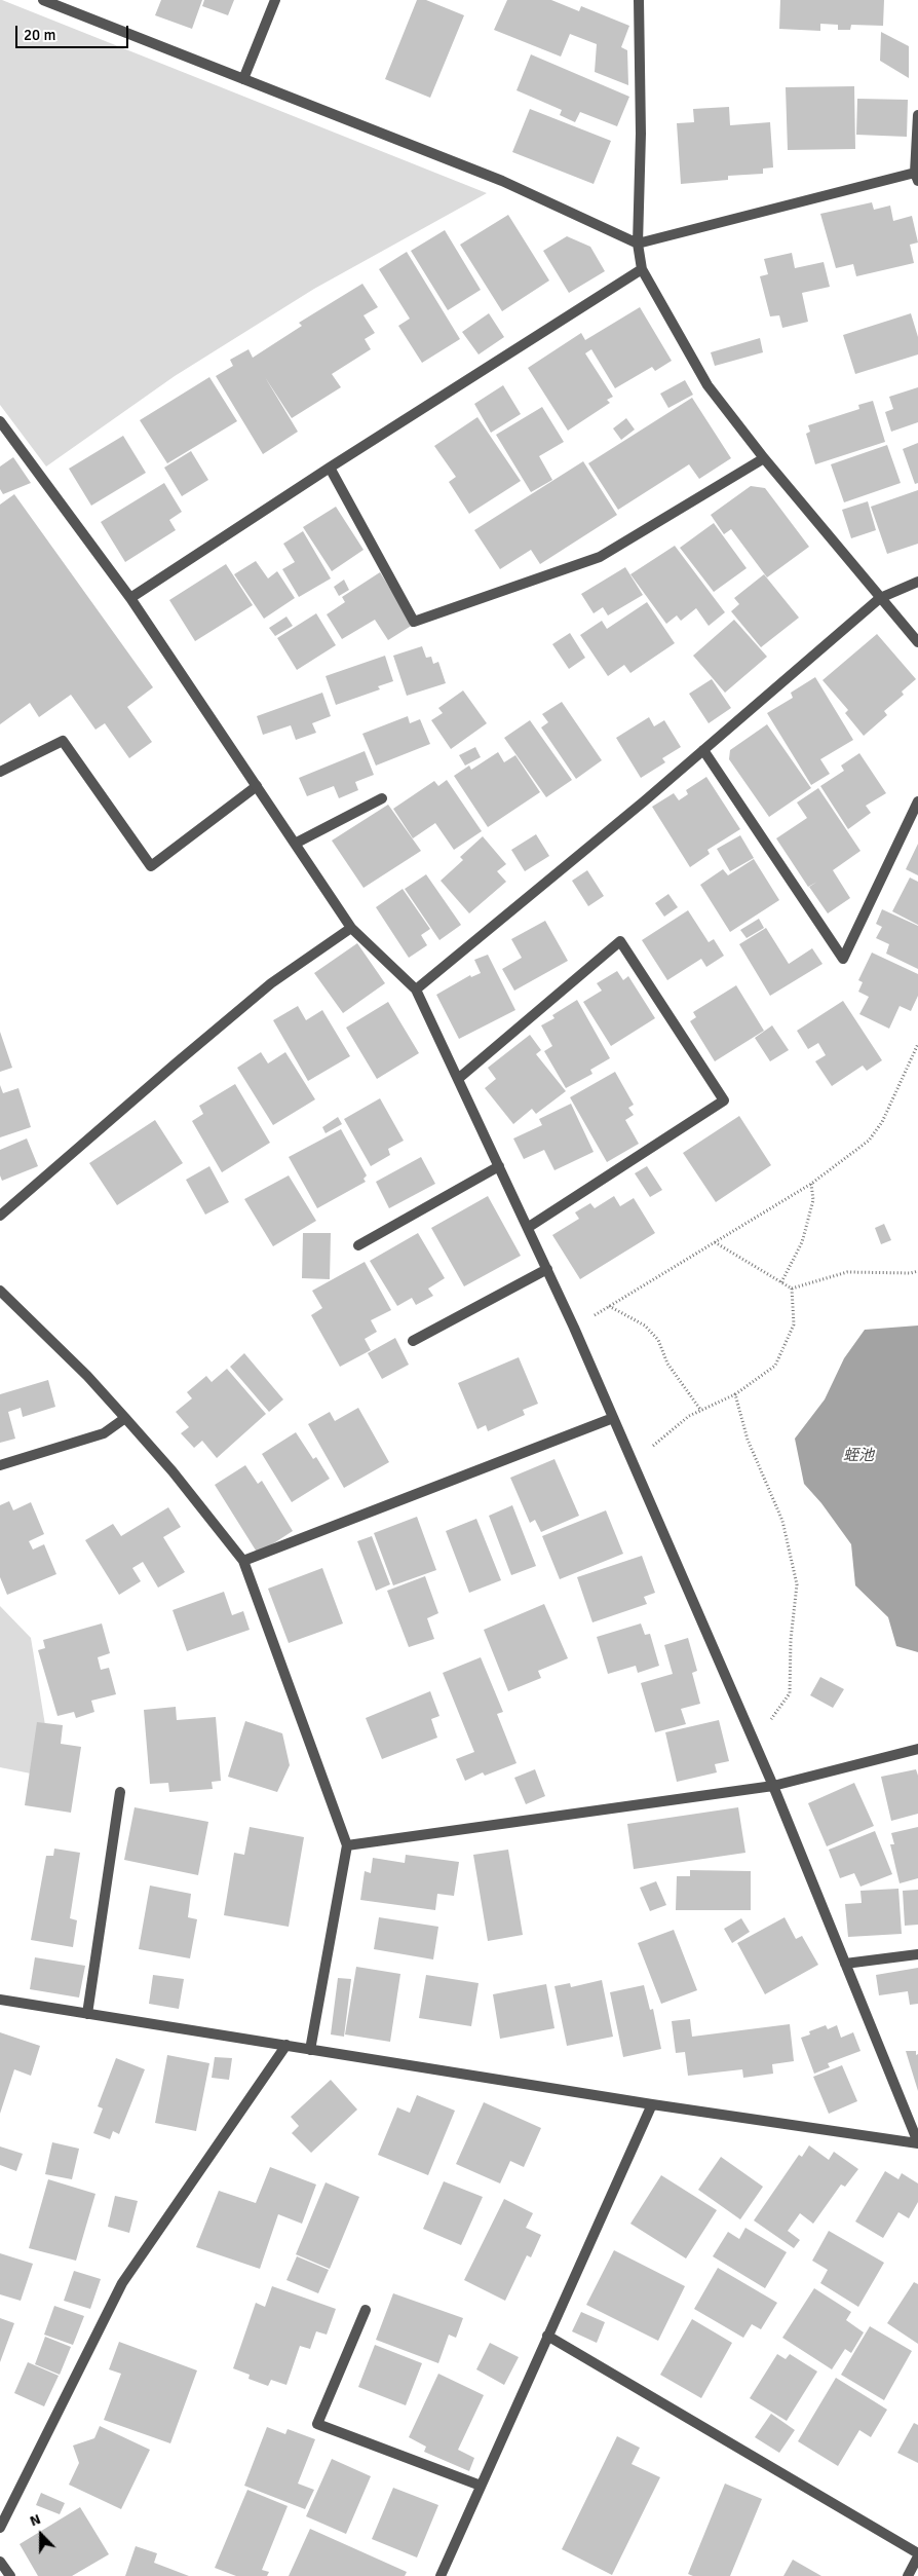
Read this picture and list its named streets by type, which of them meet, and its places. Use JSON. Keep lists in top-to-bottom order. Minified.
{"water":["蛭池"],"scale_bar":"20 m","north":"top"}
